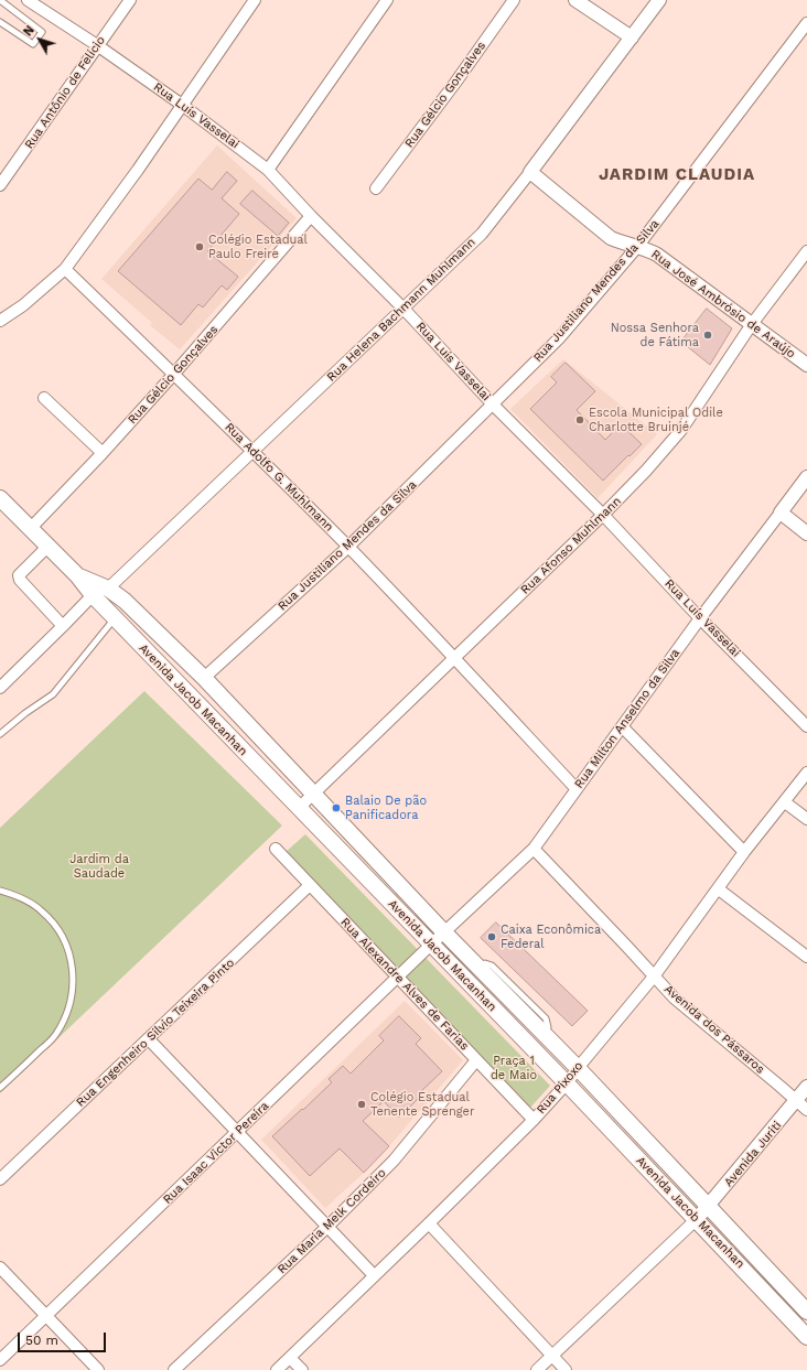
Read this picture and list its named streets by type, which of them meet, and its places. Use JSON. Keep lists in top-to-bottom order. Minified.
{"streets":{"main road":["Avenida Jacob Macanhan"],"street":["Rua Antônio de Felício","Rua Gélcio Gonçalves","Rua Luís Vasselai","Rua Justiliano Mendes da Silva","Rua José Ambrósio de Araújo","Rua Helena Bachmann Muhlmann","Rua Adolfo G. Muhlmann","Rua Afonso Muhlmann","Rua Milton Anselmo da Silva","Rua Alexandre Alves de Farias","Avenida dos Pássaros","Rua Engenheiro Silvio Teixeira Pinto","Rua Pixoxo","Rua Isaac Victor Pereira","Avenida Juriti","Rua Maria Melk Cordeiro"]},"crossings":[["Rua Antônio de Felício","Rua Luís Vasselai"],["Rua Gélcio Gonçalves","Rua Luís Vasselai"],["Rua Gélcio Gonçalves","Rua Adolfo G. Muhlmann"],["Rua Gélcio Gonçalves","Avenida Jacob Macanhan"],["Rua Luís Vasselai","Rua Justiliano Mendes da Silva"],["Rua Luís Vasselai","Rua Helena Bachmann Muhlmann"],["Rua Luís Vasselai","Rua Afonso Muhlmann"],["Rua Luís Vasselai","Rua Milton Anselmo da Silva"],["Rua Justiliano Mendes da Silva","Rua José Ambrósio de Araújo"],["Rua Justiliano Mendes da Silva","Rua Adolfo G. Muhlmann"],["Rua Justiliano Mendes da Silva","Avenida Jacob Macanhan"],["Rua José Ambrósio de Araújo","Rua Helena Bachmann Muhlmann"],["Rua José Ambrósio de Araújo","Rua Afonso Muhlmann"],["Rua Helena Bachmann Muhlmann","Rua Adolfo G. Muhlmann"],["Rua Helena Bachmann Muhlmann","Avenida Jacob Macanhan"],["Rua Adolfo G. Muhlmann","Rua Afonso Muhlmann"],["Rua Adolfo G. Muhlmann","Rua Milton Anselmo da Silva"],["Rua Afonso Muhlmann","Avenida Jacob Macanhan"],["Avenida Jacob Macanhan","Rua Milton Anselmo da Silva"],["Avenida Jacob Macanhan","Rua Pixoxo"],["Avenida Jacob Macanhan","Rua Isaac Victor Pereira"],["Avenida Jacob Macanhan","Avenida Juriti"],["Rua Milton Anselmo da Silva","Avenida dos Pássaros"],["Rua Milton Anselmo da Silva","Rua Isaac Victor Pereira"],["Rua Alexandre Alves de Farias","Rua Engenheiro Silvio Teixeira Pinto"],["Rua Alexandre Alves de Farias","Rua Pixoxo"],["Rua Alexandre Alves de Farias","Rua Isaac Victor Pereira"],["Rua Alexandre Alves de Farias","Rua Maria Melk Cordeiro"],["Avenida dos Pássaros","Rua Pixoxo"],["Avenida dos Pássaros","Avenida Juriti"]],"districts":["JARDIM CLAUDIA"],"parks":["Jardim da Saudade","Praça 1 de Maio"],"places":["Colégio Estadual Paulo Freire","Nossa Senhora de Fátima","Escola Municipal Odile Charlotte Bruinjé","Balaio De pão Panificadora","Caixa Econômica Federal","Colégio Estadual Tenente Sprenger"],"scale_bar":"50 m","north":"top left"}
